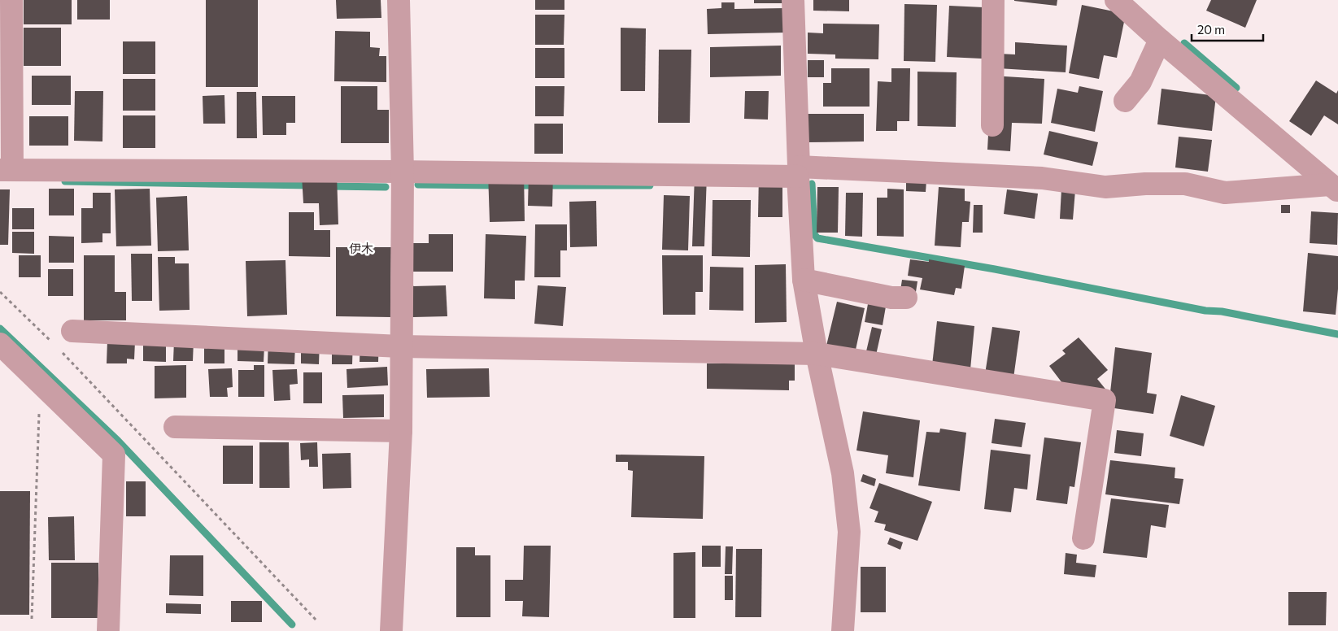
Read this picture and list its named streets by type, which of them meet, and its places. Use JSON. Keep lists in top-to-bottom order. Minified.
{"districts":["伊木"],"scale_bar":"20 m"}
